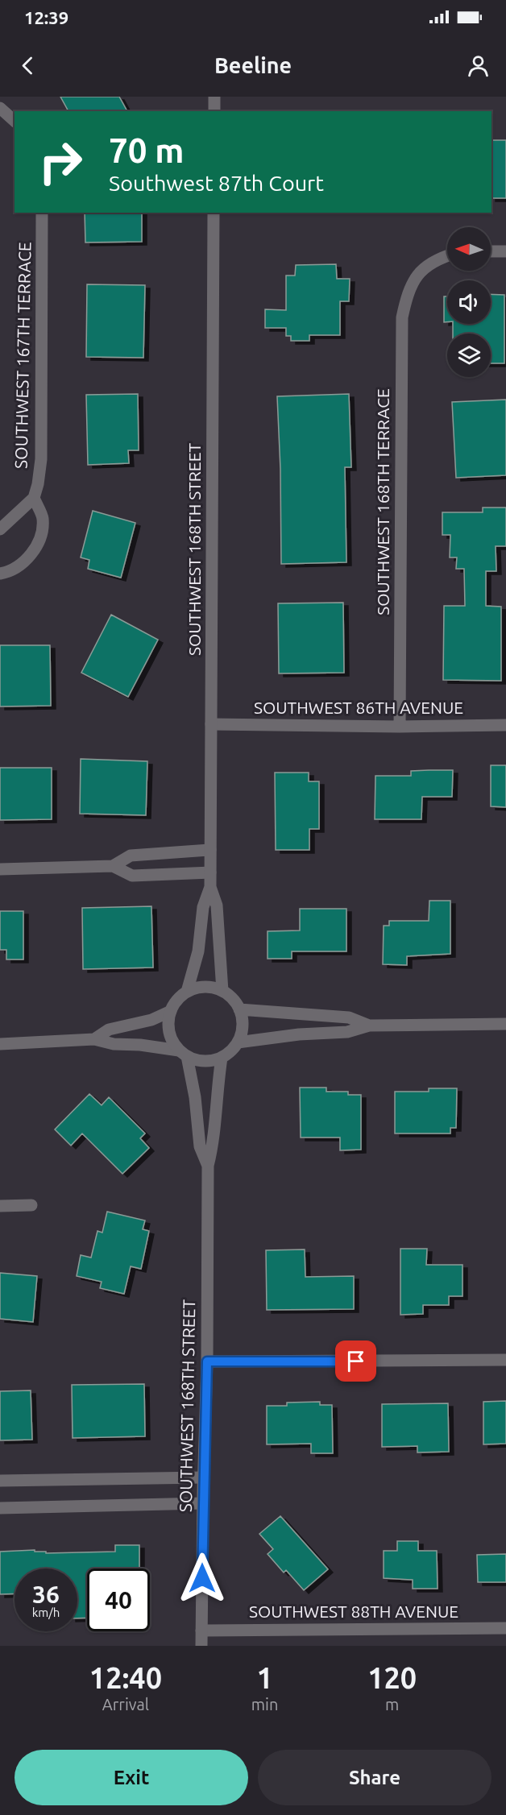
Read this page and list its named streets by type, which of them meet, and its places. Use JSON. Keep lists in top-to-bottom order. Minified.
{"streets":{"street":["SOUTHWEST 167TH TERRACE","SOUTHWEST 168TH TERRACE","SOUTHWEST 168TH STREET","SOUTHWEST 86TH AVENUE","SOUTHWEST 88TH AVENUE"]},"crossings":[["SOUTHWEST 168TH TERRACE","SOUTHWEST 86TH AVENUE"],["SOUTHWEST 168TH STREET","SOUTHWEST 86TH AVENUE"],["SOUTHWEST 168TH STREET","SOUTHWEST 88TH AVENUE"]],"north":"left","page":{"status":"12:39","header":"Beeline","turn":["70 m","Southwest 87th Court"],"speed":"36 km/h","limit":"40","eta":["12:40","Arrival","1","min","120","m"],"buttons":["Exit","Share"]}}
